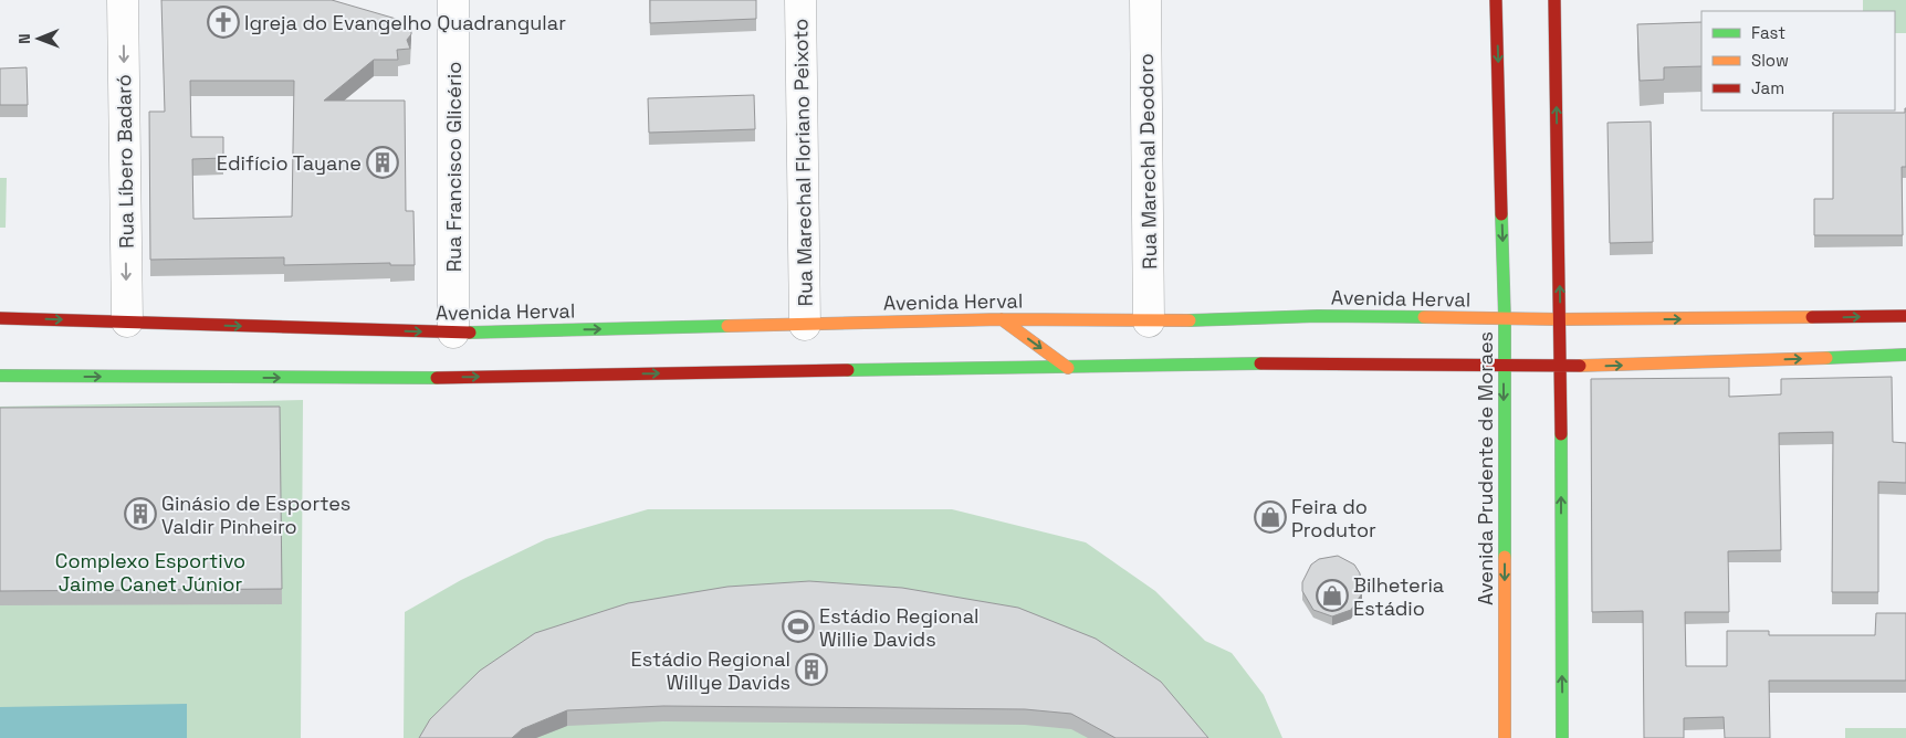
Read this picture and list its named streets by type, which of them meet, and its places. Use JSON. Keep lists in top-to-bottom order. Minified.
{"streets":{"main road":["Avenida Herval","Avenida Prudente de Moraes"],"street":["Rua Líbero Badaró","Rua Marechal Deodoro","Rua Marechal Floriano Peixoto","Rua Francisco Glicério"]},"crossings":[["Rua Líbero Badaró","Avenida Herval"],["Rua Marechal Deodoro","Avenida Herval"],["Rua Marechal Floriano Peixoto","Avenida Herval"],["Rua Francisco Glicério","Avenida Herval"],["Avenida Herval","Avenida Prudente de Moraes"]],"one_way":["Rua Líbero Badaró"],"parks":["Complexo Esportivo Jaime Canet Júnior"],"places":{"church":["Igreja do Evangelho Quadrangular"],"building":["Edifício Tayane","Ginásio de Esportes Valdir Pinheiro","Estádio Regional Willye Davids"],"shop":["Feira do Produtor","Bilheteria Estádio"],"sports":["Estádio Regional Willie Davids"]},"legend":["Fast","Slow","Jam"],"north":"left"}
